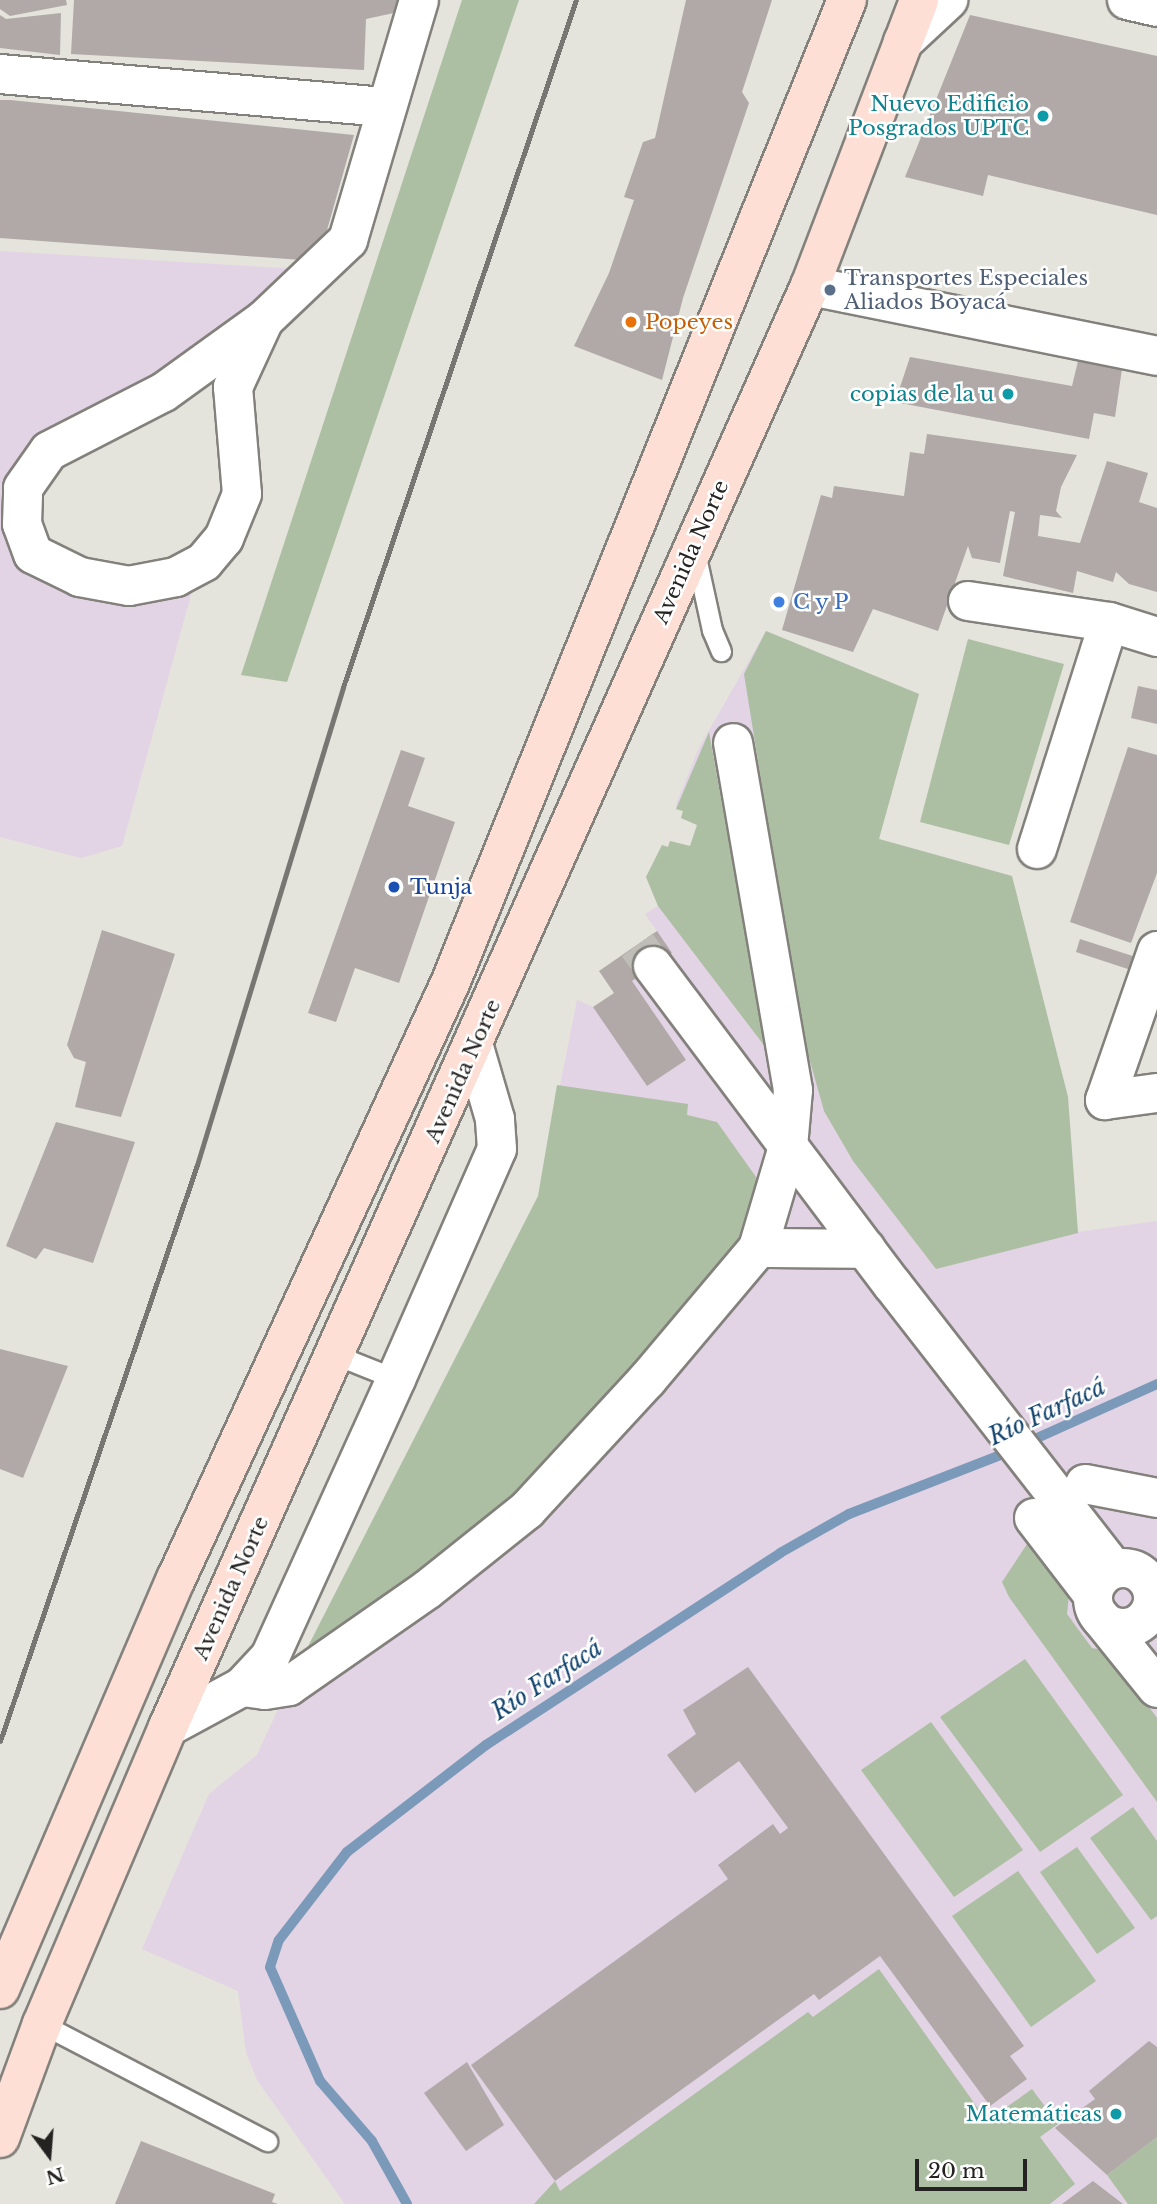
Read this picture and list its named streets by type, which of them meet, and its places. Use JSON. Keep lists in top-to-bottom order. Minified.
{"streets":{"main road":["Avenida Norte"]},"water":["Río Farfacá"],"places":["Nuevo Edificio Posgrados UPTC","Transportes Especiales Aliados Boyacá","Popeyes","copias de la u","C y P","Tunja","Matemáticas"],"scale_bar":"20 m","north":"bottom"}
